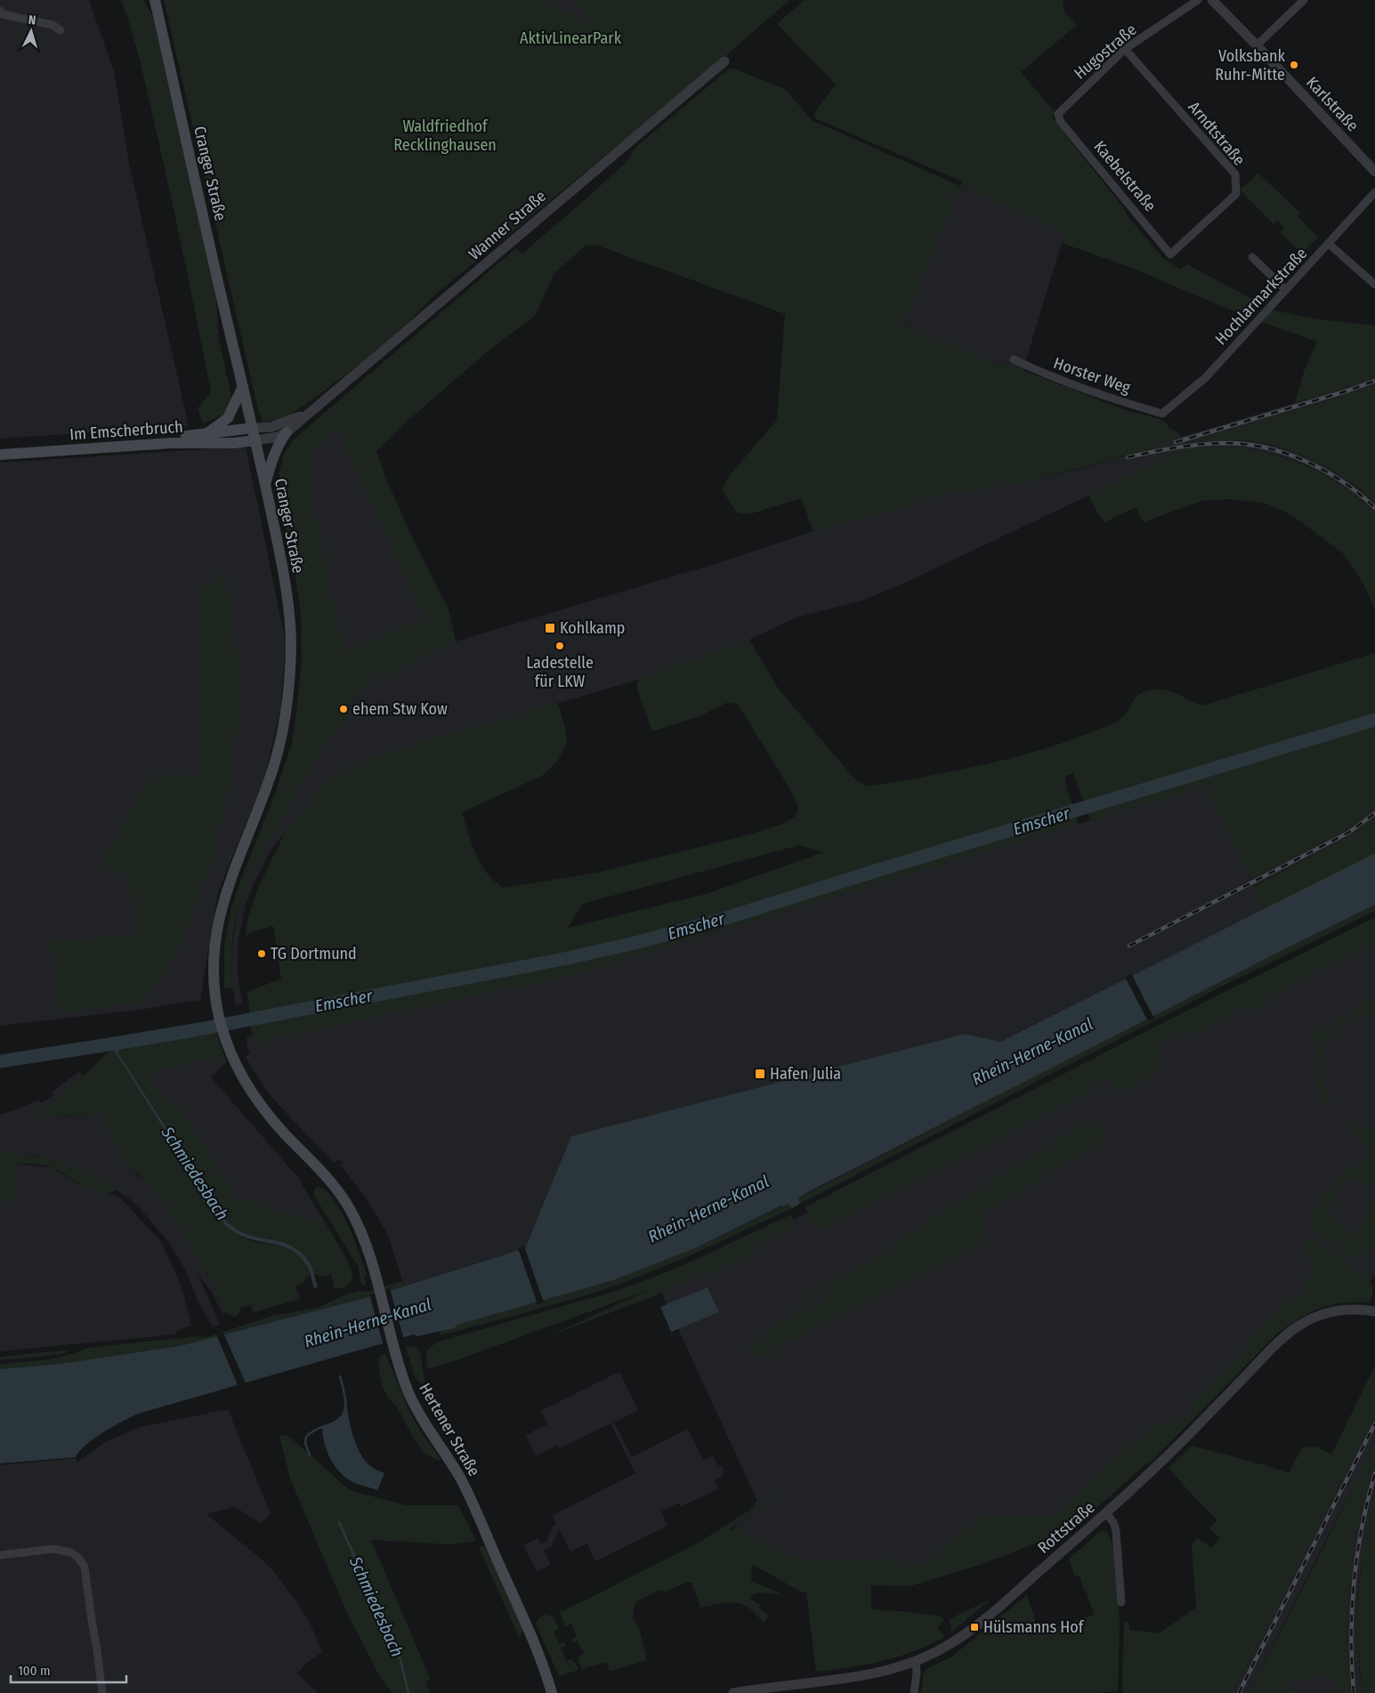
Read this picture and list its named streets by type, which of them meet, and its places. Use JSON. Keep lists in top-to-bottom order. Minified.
{"streets":{"main road":["Cranger Straße","Im Emscherbruch","Hertener Straße"],"street":["Hugostraße","Karlstraße","Arndtstraße","Kaebelstraße","Wanner Straße","Hochlarmarkstraße","Horster Weg","Rottstraße"]},"crossings":[["Hugostraße","Arndtstraße"],["Hugostraße","Kaebelstraße"],["Arndtstraße","Kaebelstraße"],["Cranger Straße","Wanner Straße"],["Cranger Straße","Im Emscherbruch"],["Cranger Straße","Hertener Straße"],["Wanner Straße","Im Emscherbruch"],["Hochlarmarkstraße","Horster Weg"]],"water":["Emscher","Rhein-Herne-Kanal","Schmiedesbach"],"parks":["AktivLinearPark","Waldfriedhof Recklinghausen"],"places":{"other":["Volksbank Ruhr-Mitte","Ladestelle für LKW","ehem Stw Kow","TG Dortmund"],"transit":["Kohlkamp","Hafen Julia","Hülsmanns Hof"]},"scale_bar":"100 m","north":"top"}
